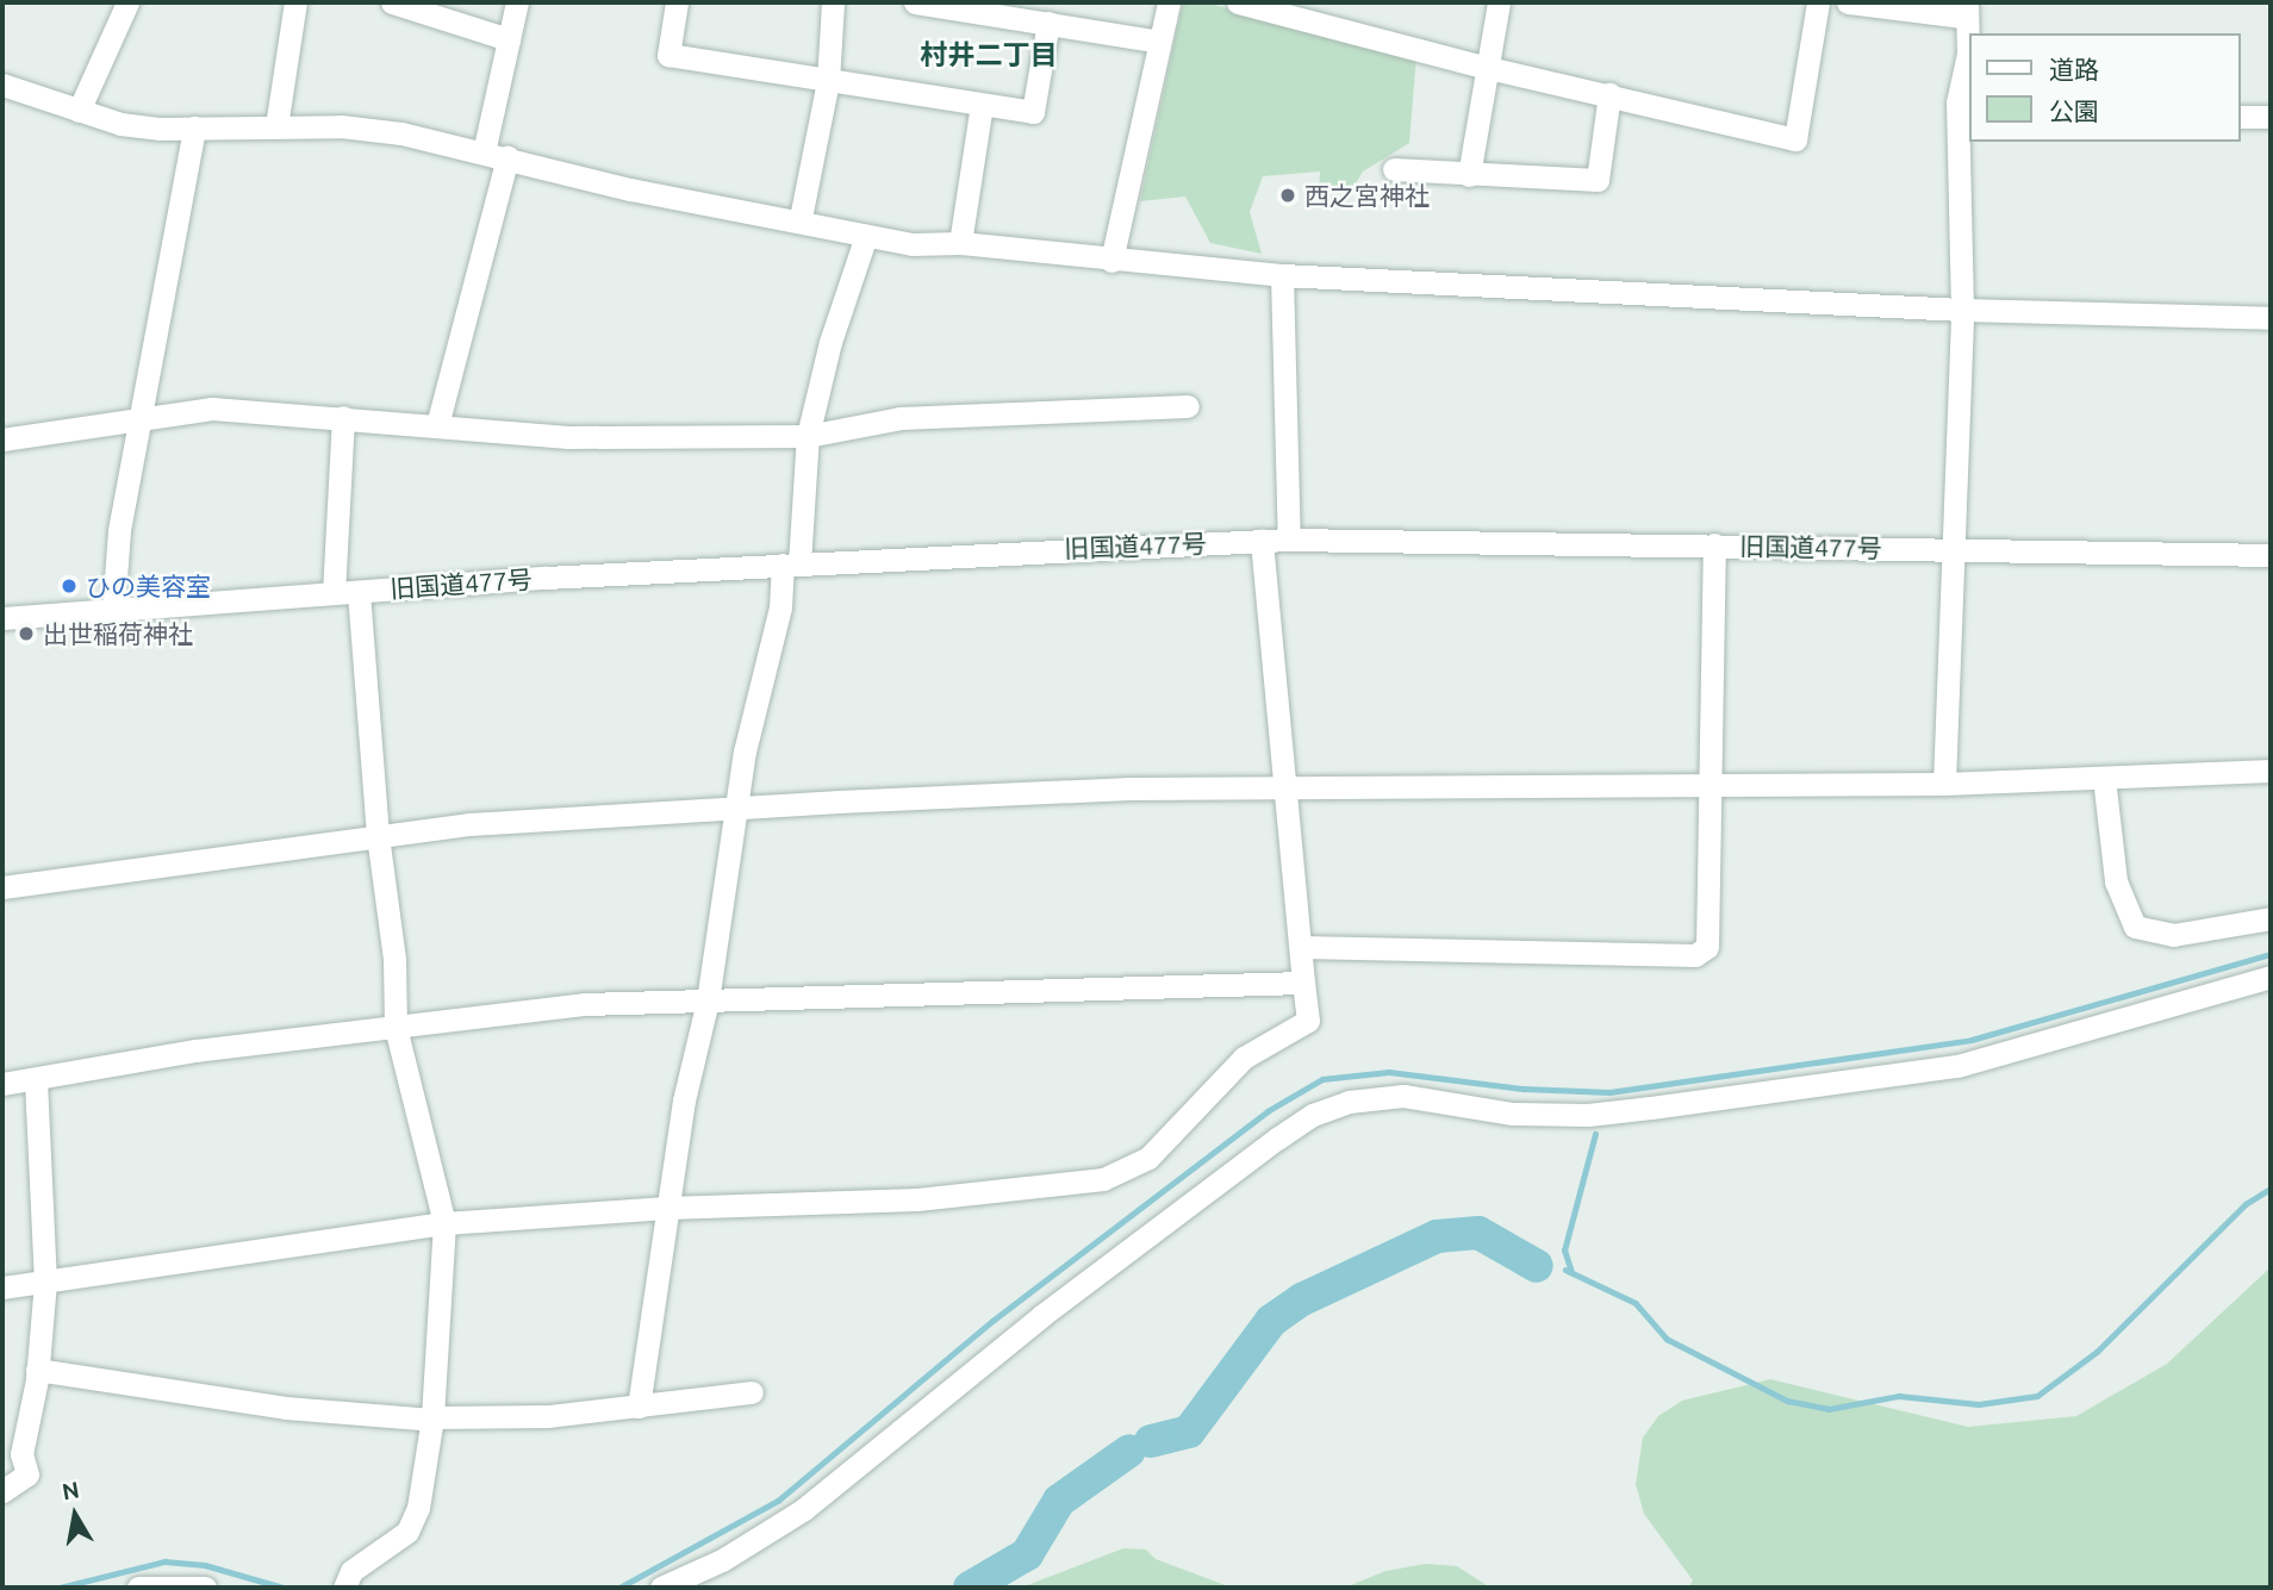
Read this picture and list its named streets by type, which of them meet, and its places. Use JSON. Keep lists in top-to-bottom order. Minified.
{"streets":{"street":["旧国道477号"]},"districts":["村井二丁目"],"places":["西之宮神社","ひの美容室","出世稲荷神社"],"legend":["道路","公園"],"north":"top"}
